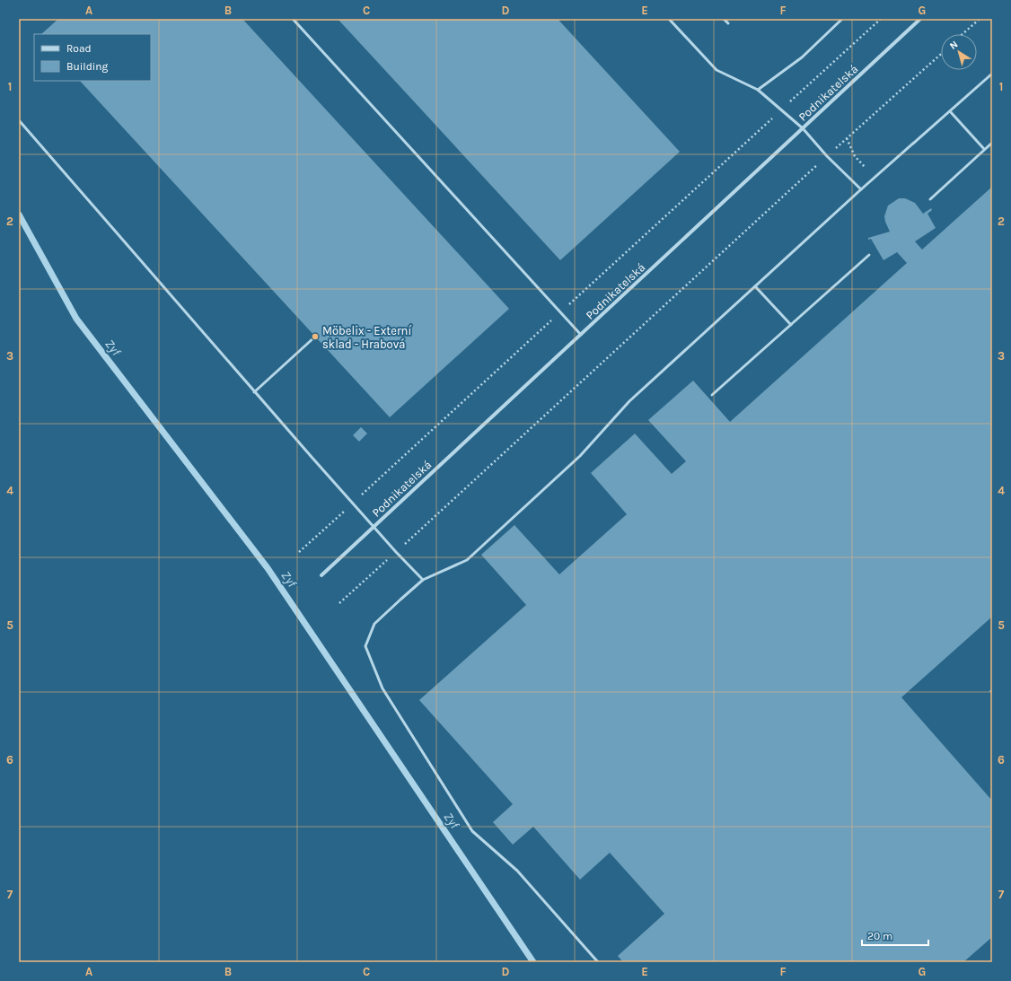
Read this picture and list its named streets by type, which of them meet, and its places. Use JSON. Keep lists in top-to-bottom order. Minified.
{"streets":{"street":["Podnikatelská"]},"water":["Zyf"],"places":["Möbelix - Externí sklad - Hrabová"],"legend":["Road","Building"],"scale_bar":"20 m","north":"top left","grid":{"columns":["A","B","C","D","E","F","G"],"rows":["1","2","3","4","5","6","7"]}}
